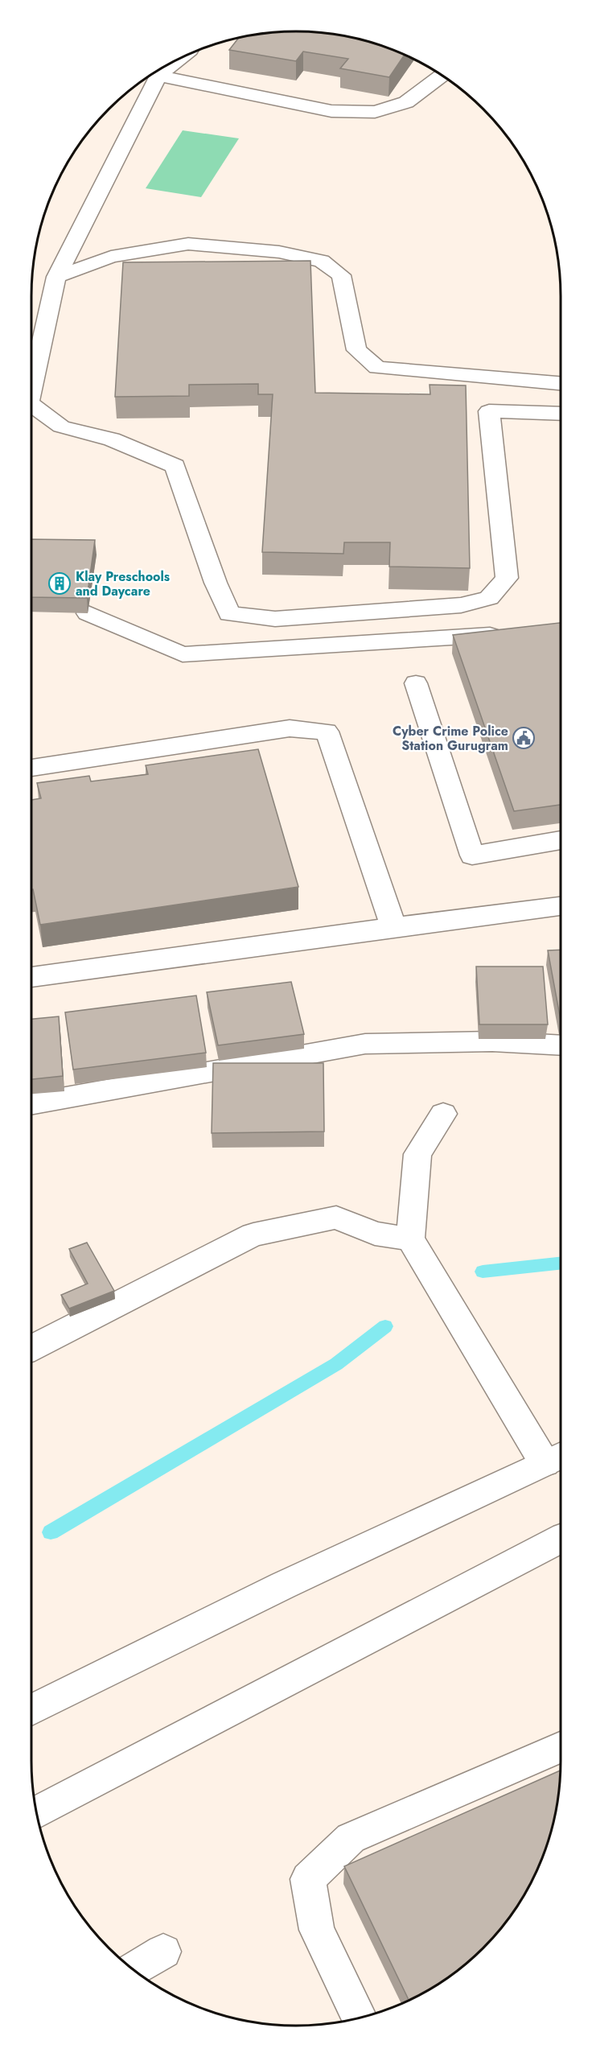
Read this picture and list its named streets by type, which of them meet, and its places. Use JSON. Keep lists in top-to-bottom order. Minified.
{"places":{"building":["Klay Preschools and Daycare"],"public building":["Cyber Crime Police Station Gurugram"]}}
